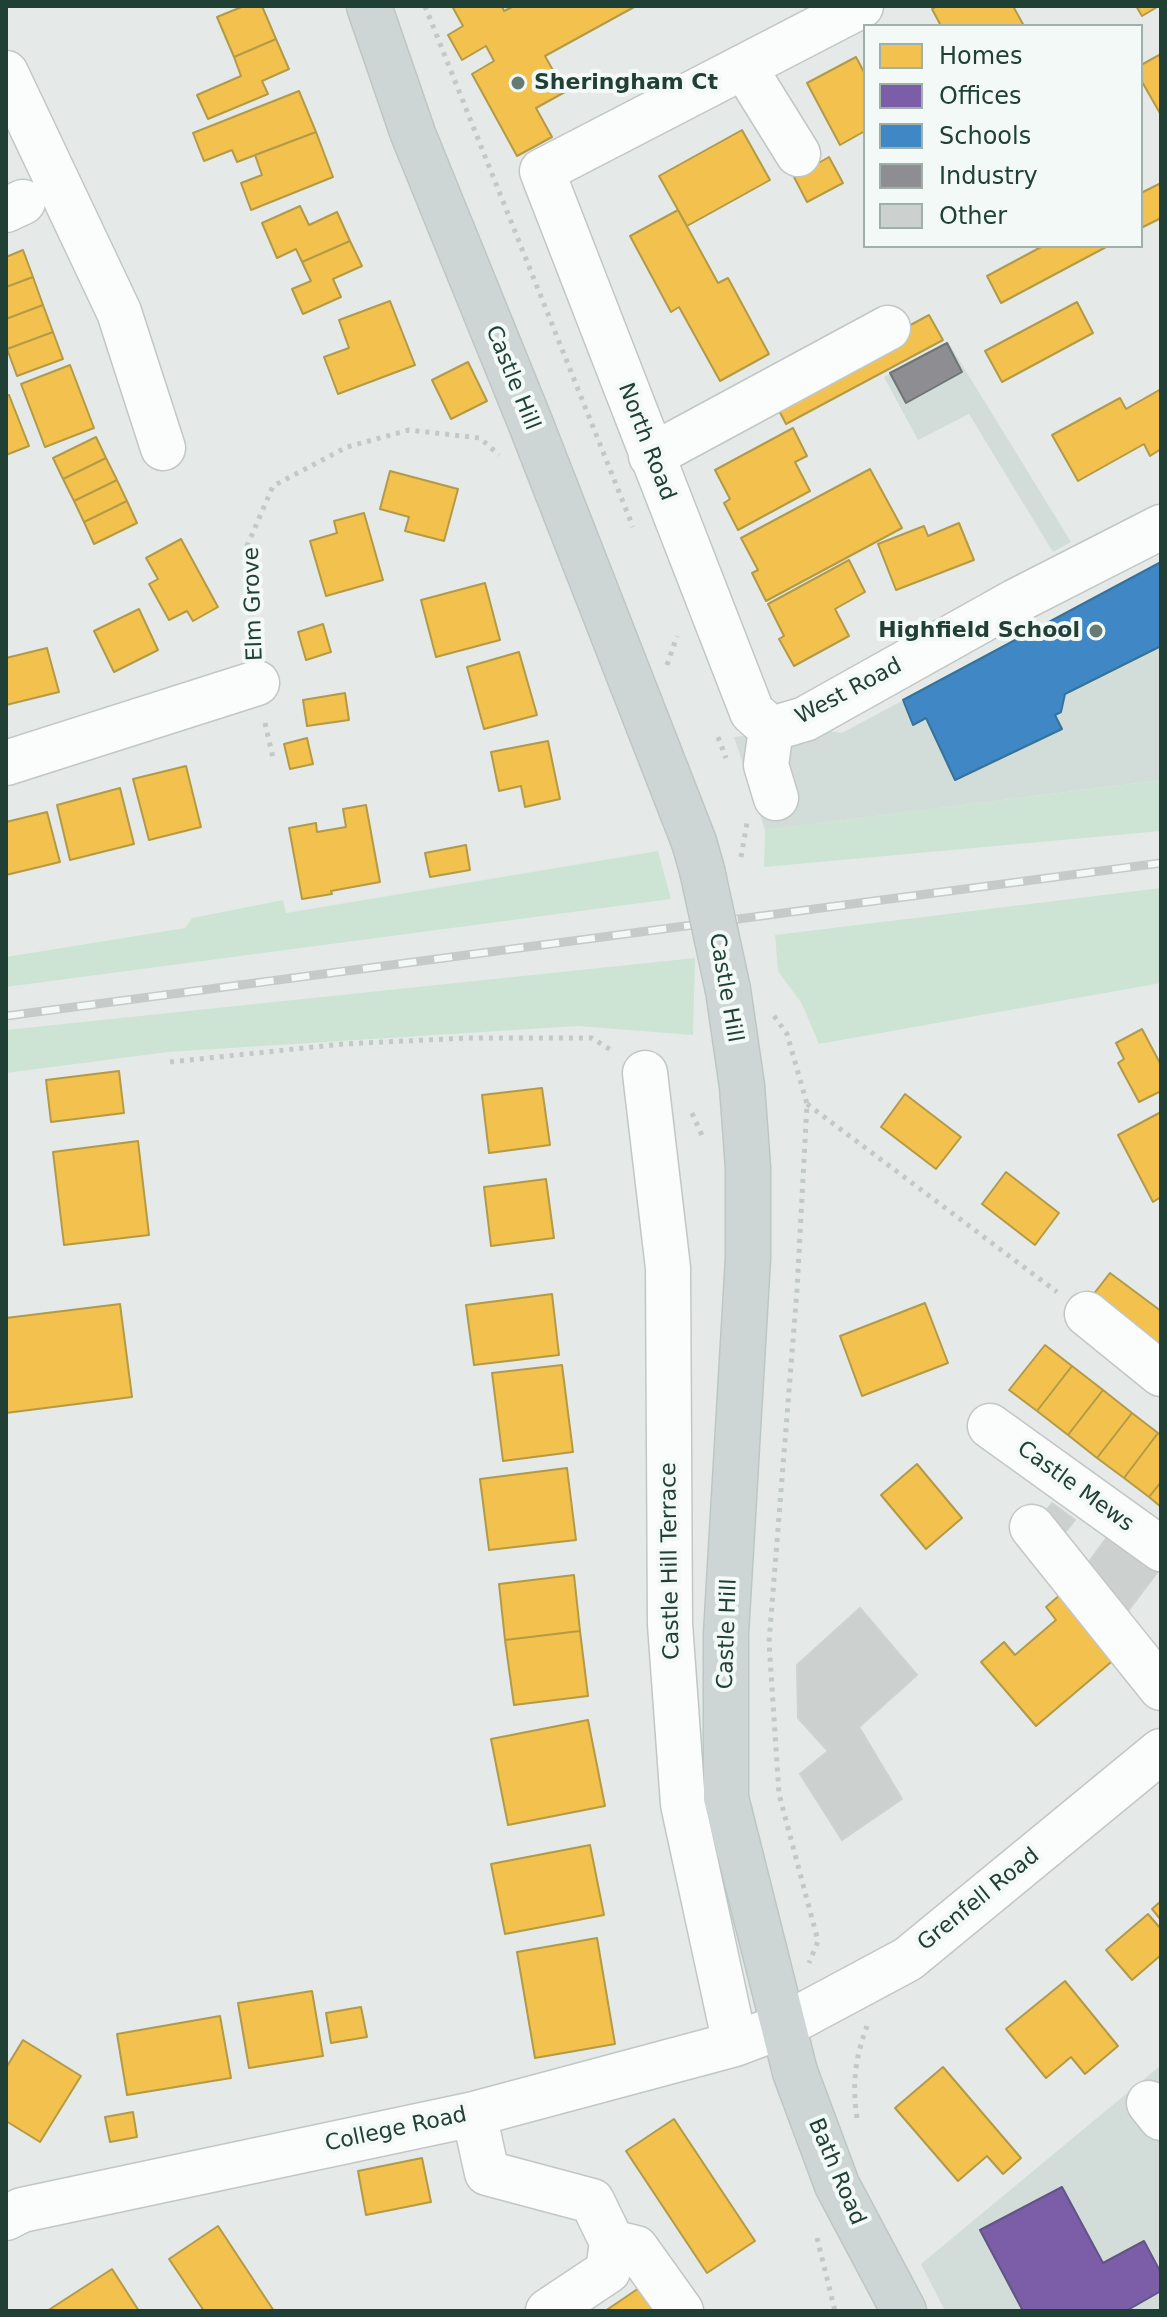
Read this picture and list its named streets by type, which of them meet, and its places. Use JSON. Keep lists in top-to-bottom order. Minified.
{"streets":{"main road":["Castle Hill","Bath Road"],"street":["North Road","Elm Grove","West Road","Castle Mews","Castle Hill Terrace","Grenfell Road","College Road"]},"crossings":[["Castle Hill","Grenfell Road"],["Castle Hill","College Road"],["Castle Hill","Bath Road"],["North Road","West Road"],["Castle Hill Terrace","College Road"],["Grenfell Road","College Road"],["Grenfell Road","Bath Road"],["College Road","Bath Road"]],"places":["Sheringham Ct","Highfield School"],"legend":["Homes","Offices","Schools","Industry","Other"]}
